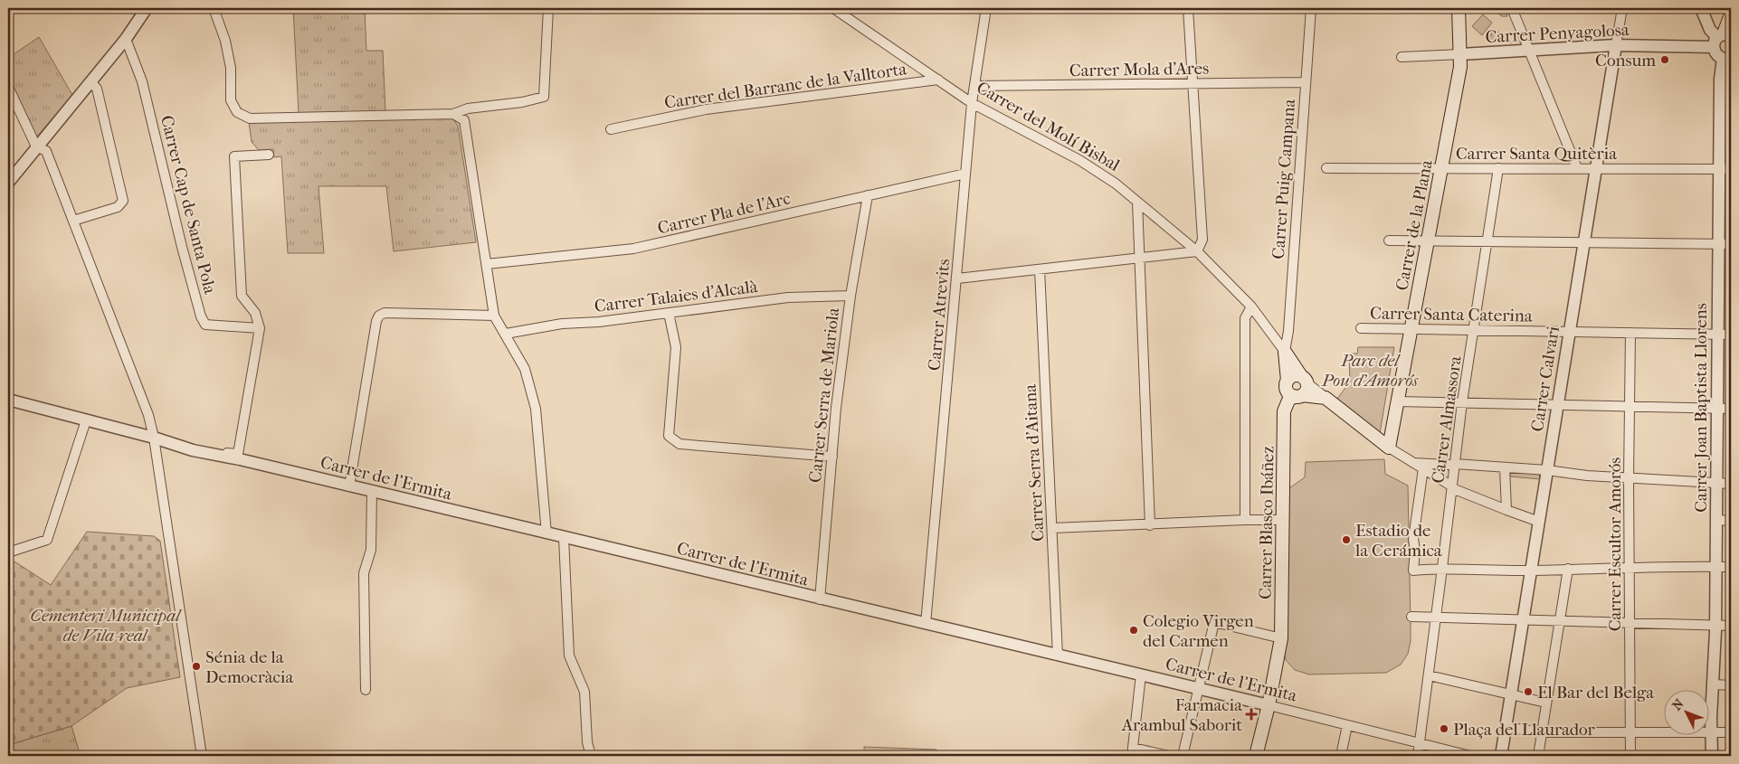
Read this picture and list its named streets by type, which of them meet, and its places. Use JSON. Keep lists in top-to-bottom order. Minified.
{"streets":{"main road":["Carrer del Molí Bisbal","Carrer de la Plana","Carrer Blasco Ibáñez"],"street":["Carrer Penyagolosa","Carrer Mola d'Ares","Carrer del Barranc de la Valltorta","Carrer Santa Quitèria","Carrer Puig Campana","Carrer Cap de Santa Pola","Carrer Pla de l'Arc","Carrer Talaies d'Alcalà","Carrer Santa Caterina","Carrer Atrevits","Carrer Calvari","Carrer Serra de Mariola","Carrer Joan Baptista Llorens","Carrer Almassora","Carrer Serra d'Aitana","Carrer de l'Ermita","Carrer Escultor Amorós"]},"crossings":[["Carrer Penyagolosa","Carrer de la Plana"],["Carrer Penyagolosa","Carrer Calvari"],["Carrer Mola d'Ares","Carrer Puig Campana"],["Carrer Mola d'Ares","Carrer Atrevits"],["Carrer del Barranc de la Valltorta","Carrer del Molí Bisbal"],["Carrer del Molí Bisbal","Carrer Puig Campana"],["Carrer del Molí Bisbal","Carrer de la Plana"],["Carrer del Molí Bisbal","Carrer Atrevits"],["Carrer del Molí Bisbal","Carrer Calvari"],["Carrer del Molí Bisbal","Carrer Almassora"],["Carrer del Molí Bisbal","Carrer Blasco Ibáñez"],["Carrer Santa Quitèria","Carrer de la Plana"],["Carrer Santa Quitèria","Carrer Calvari"],["Carrer Santa Quitèria","Carrer Joan Baptista Llorens"],["Carrer Santa Quitèria","Carrer Almassora"],["Carrer Pla de l'Arc","Carrer Atrevits"],["Carrer Pla de l'Arc","Carrer Serra de Mariola"],["Carrer de la Plana","Carrer Santa Caterina"],["Carrer Talaies d'Alcalà","Carrer Serra de Mariola"],["Carrer Santa Caterina","Carrer Calvari"],["Carrer Santa Caterina","Carrer Joan Baptista Llorens"],["Carrer Santa Caterina","Carrer Almassora"],["Carrer Santa Caterina","Carrer Escultor Amorós"],["Carrer Atrevits","Carrer de l'Ermita"],["Carrer Serra de Mariola","Carrer de l'Ermita"],["Carrer Serra d'Aitana","Carrer de l'Ermita"],["Carrer de l'Ermita","Carrer Blasco Ibáñez"]],"parks":["Parc del Pou d'Amorós","Cementeri Municipal de Vila-real"],"places":{"other":["Consum","Estadio de la Cerámica","Colegio Virgen del Carmen","Sénia de la Democràcia","El Bar del Belga","Plaça del Llaurador"],"health":["Farmacia Arambul Saborit"]},"north":"top left"}
